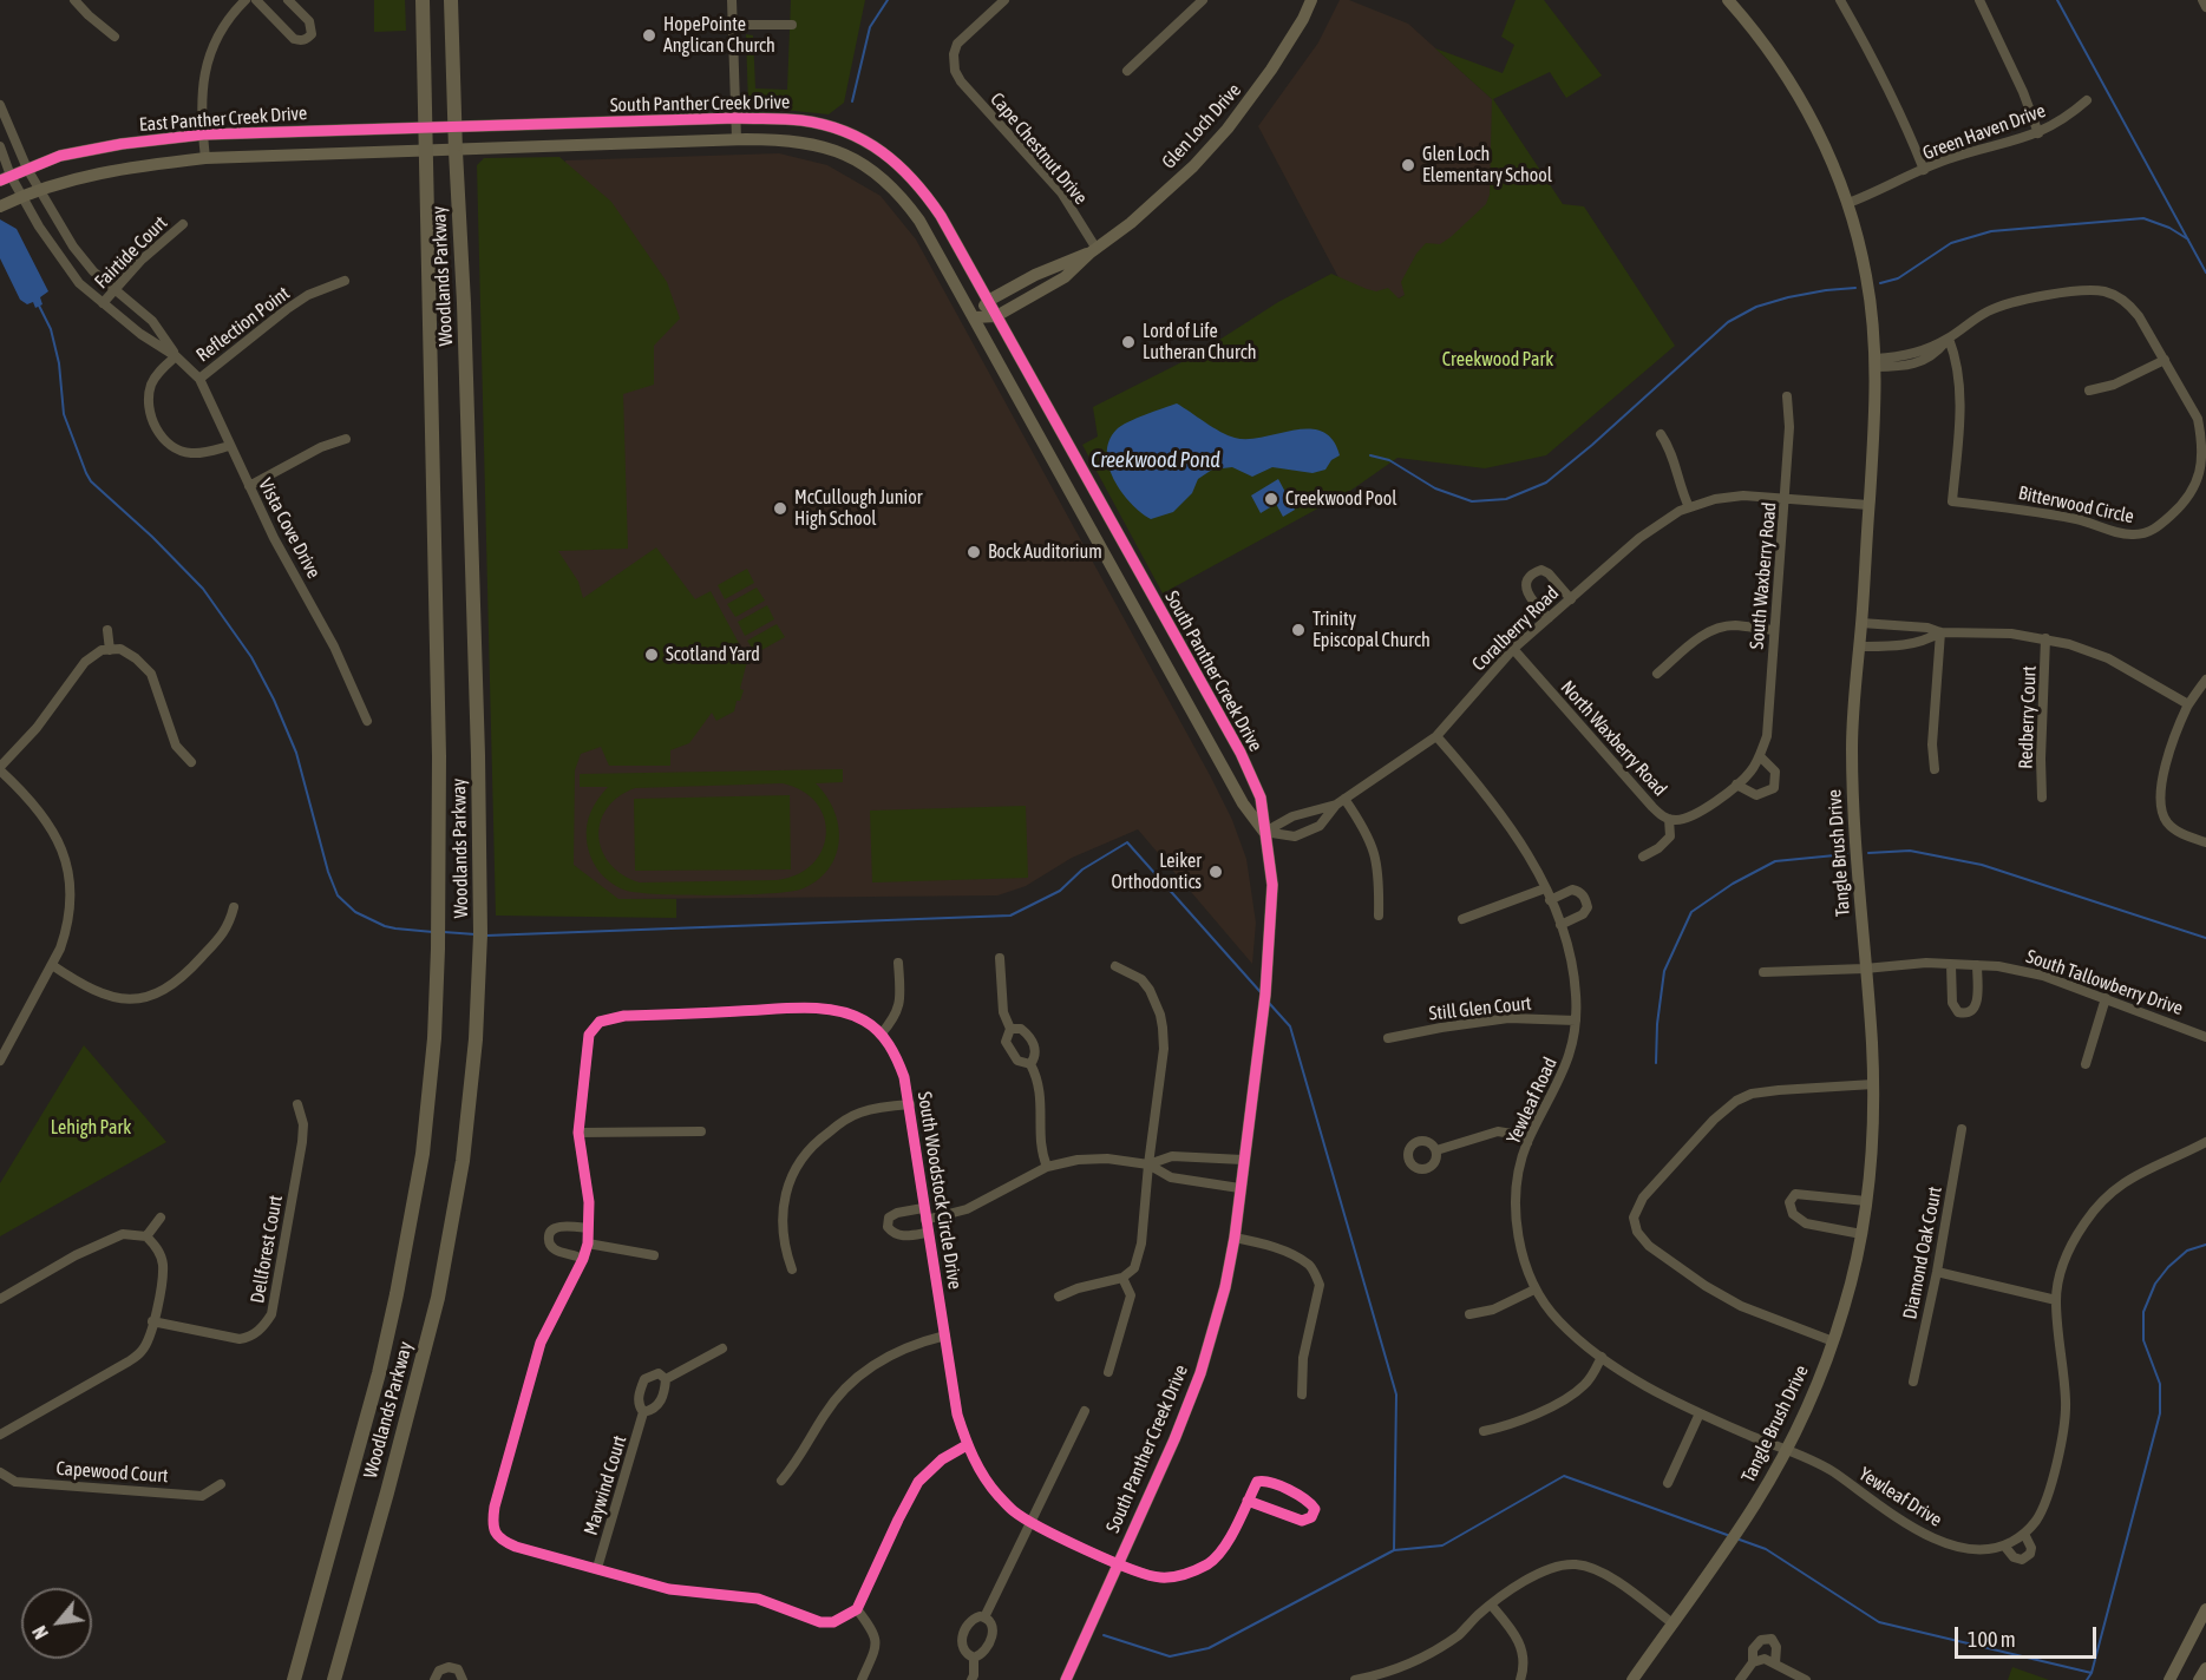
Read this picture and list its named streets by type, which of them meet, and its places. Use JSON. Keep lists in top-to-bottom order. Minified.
{"streets":{"main road":["Woodlands Parkway"],"street":["South Panther Creek Drive","East Panther Creek Drive","Glen Loch Drive","Green Haven Drive","Cape Chestnut Drive","Fairtide Court","Reflection Point","Bitterwood Circle","Vista Cove Drive","South Waxberry Road","Coralberry Road","Redberry Court","North Waxberry Road","Tangle Brush Drive","South Tallowberry Drive","Still Glen Court","Yewleaf Road","South Woodstock Circle Drive","Dellforest Court","Diamond Oak Court","Capewood Court","Maywind Court","Yewleaf Drive"]},"crossings":[["South Panther Creek Drive","East Panther Creek Drive"],["South Panther Creek Drive","Glen Loch Drive"],["South Panther Creek Drive","Woodlands Parkway"],["South Panther Creek Drive","Coralberry Road"],["South Panther Creek Drive","South Woodstock Circle Drive"],["East Panther Creek Drive","Woodlands Parkway"],["East Panther Creek Drive","Vista Cove Drive"],["Glen Loch Drive","Cape Chestnut Drive"],["Green Haven Drive","Tangle Brush Drive"],["Fairtide Court","Vista Cove Drive"],["Reflection Point","Vista Cove Drive"],["Bitterwood Circle","Tangle Brush Drive"],["South Waxberry Road","Coralberry Road"],["South Waxberry Road","North Waxberry Road"],["Coralberry Road","North Waxberry Road"],["Coralberry Road","Tangle Brush Drive"],["Coralberry Road","Yewleaf Road"],["Tangle Brush Drive","South Tallowberry Drive"],["Tangle Brush Drive","Yewleaf Road"],["Tangle Brush Drive","Yewleaf Drive"],["Still Glen Court","Yewleaf Road"],["Yewleaf Road","Yewleaf Drive"]],"water":["Creekwood Pond"],"parks":["Creekwood Park","Lehigh Park"],"places":["HopePointe Anglican Church","Glen Loch Elementary School","Lord of Life Lutheran Church","Creekwood Pool","McCullough Junior High School","Bock Auditorium","Trinity Episcopal Church","Scotland Yard","Leiker Orthodontics"],"scale_bar":"100 m","north":"bottom left"}
